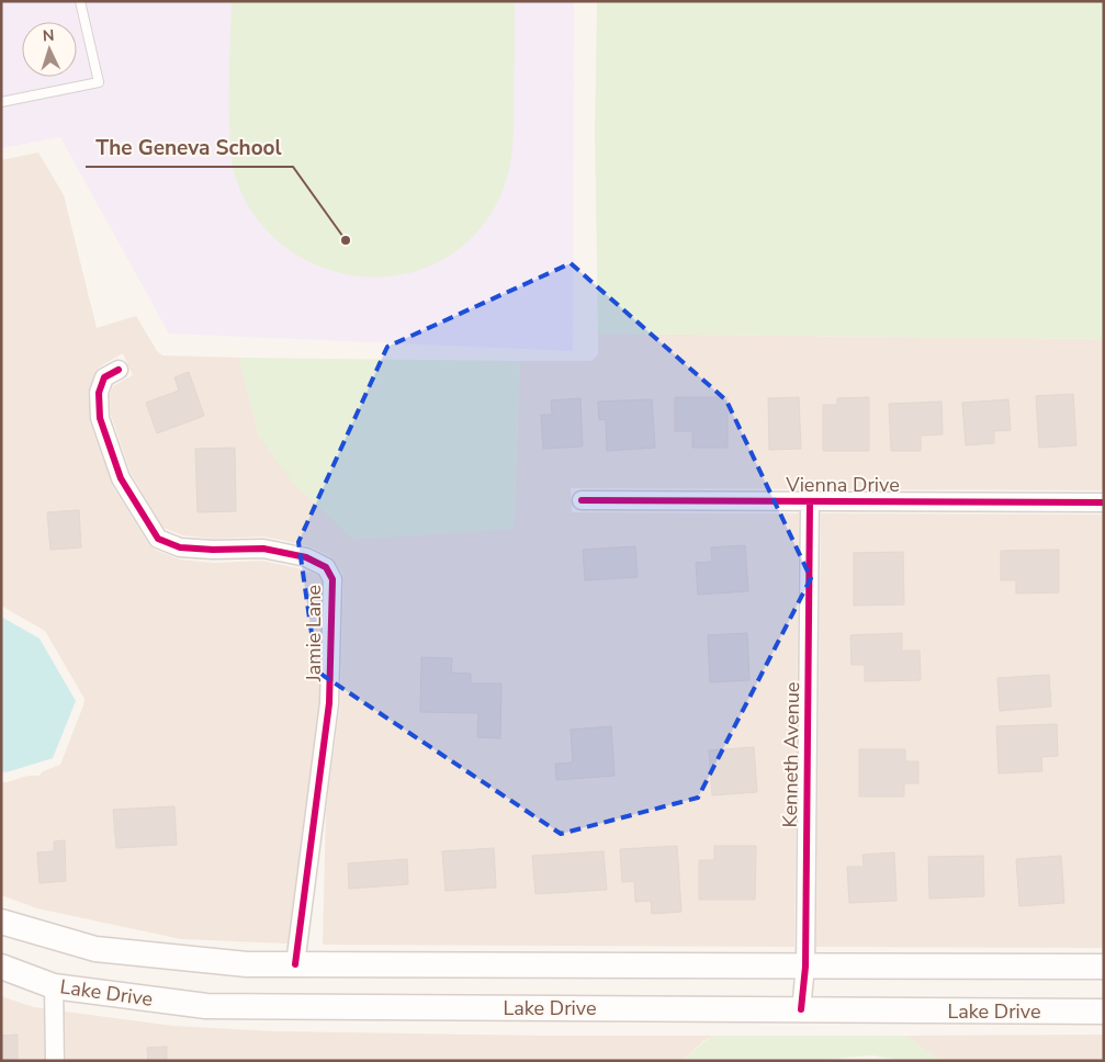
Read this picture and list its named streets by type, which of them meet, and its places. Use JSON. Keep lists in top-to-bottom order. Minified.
{"streets":{"main road":["Lake Drive"],"street":["Vienna Drive","Jamie Lane","Kenneth Avenue"]},"crossings":[["Vienna Drive","Kenneth Avenue"],["Kenneth Avenue","Lake Drive"]],"places":["The Geneva School"],"north":"top"}
